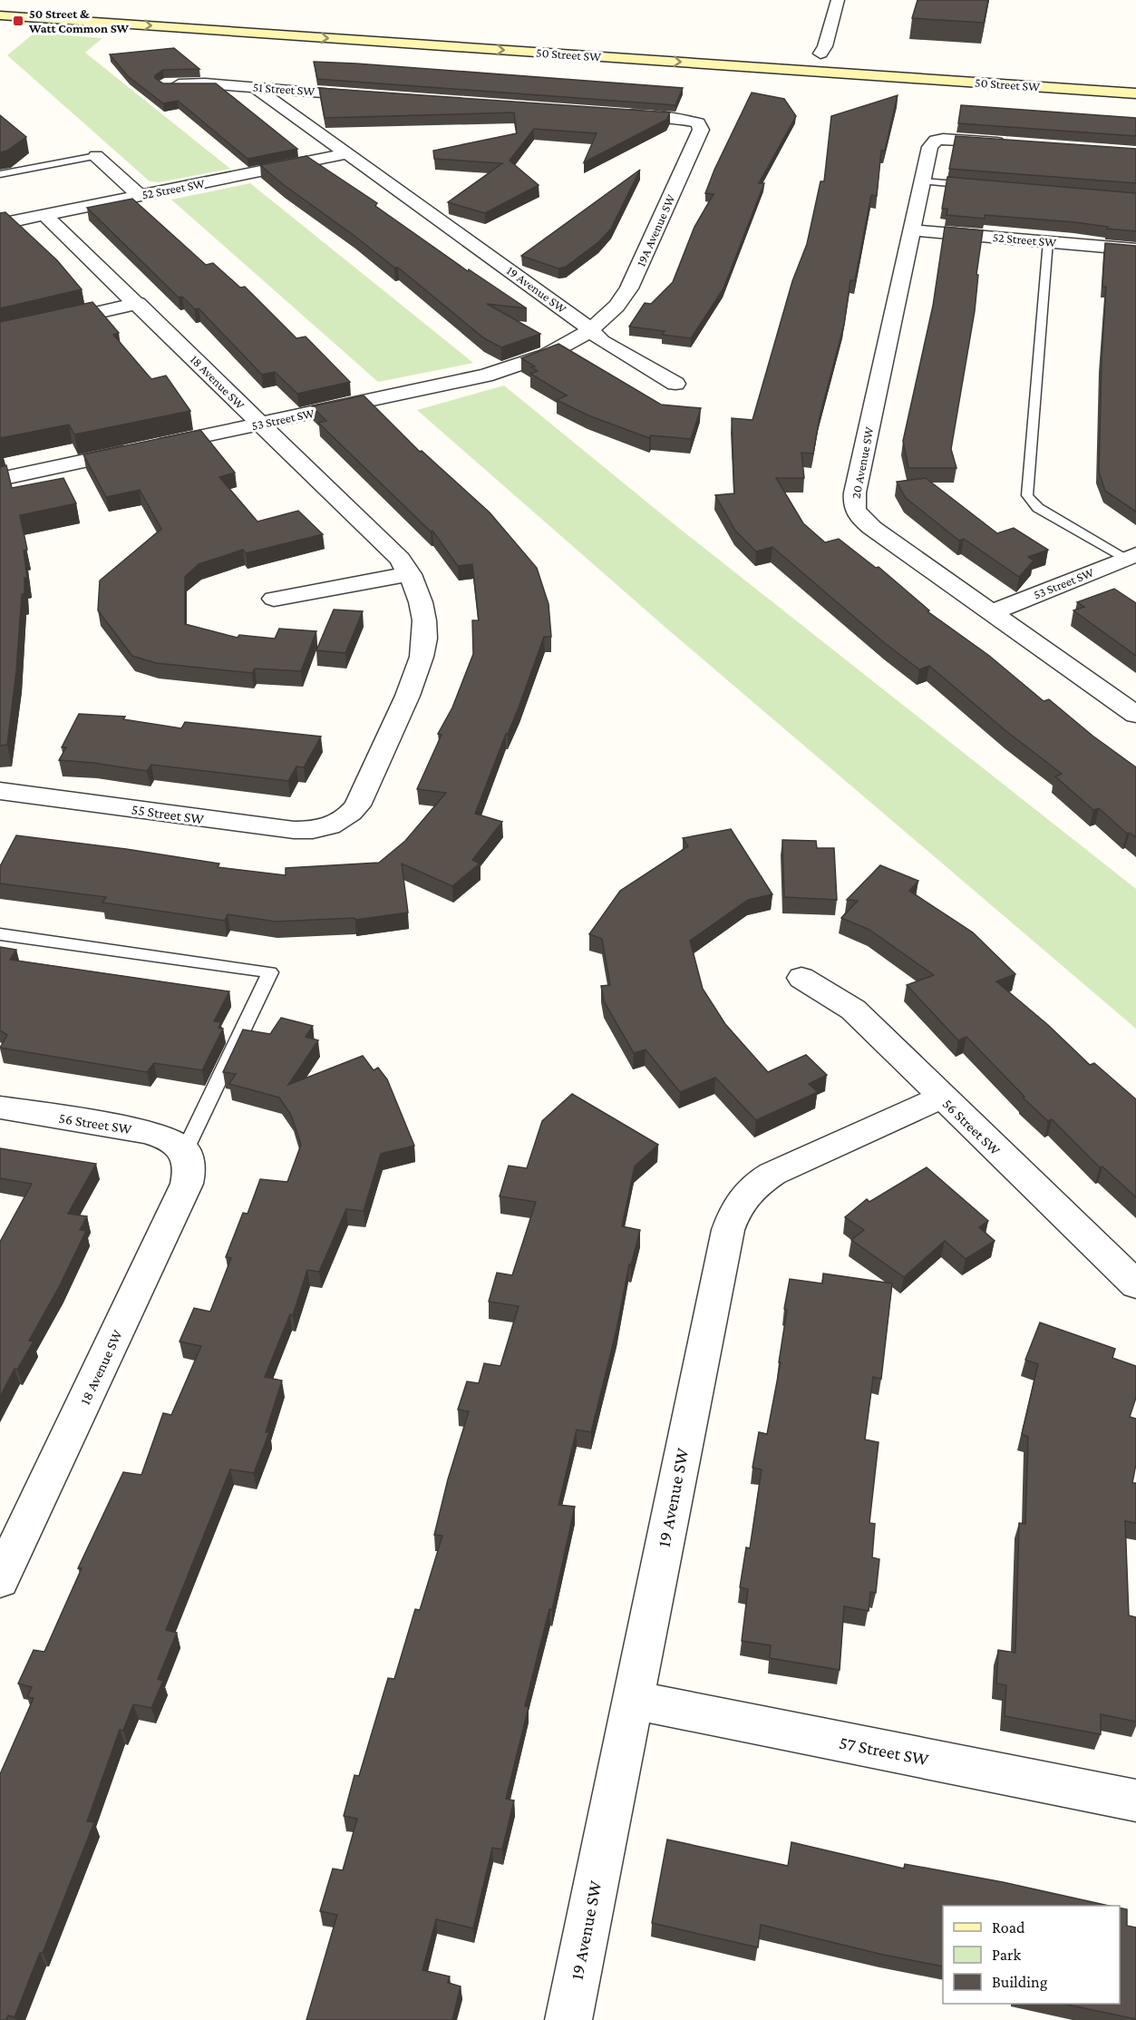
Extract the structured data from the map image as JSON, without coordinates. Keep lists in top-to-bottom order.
{
  "streets": {
    "main road": ["50 Street SW"],
    "street": [
      "51 Street SW",
      "52 Street SW",
      "19A Avenue SW",
      "19 Avenue SW",
      "18 Avenue SW",
      "53 Street SW",
      "20 Avenue SW",
      "55 Street SW",
      "56 Street SW",
      "57 Street SW"
    ]
  },
  "crossings": [
    ["51 Street SW", "19 Avenue SW"],
    ["52 Street SW", "19 Avenue SW"],
    ["52 Street SW", "18 Avenue SW"],
    ["52 Street SW", "20 Avenue SW"],
    ["19A Avenue SW", "19 Avenue SW"],
    ["19A Avenue SW", "53 Street SW"],
    ["19 Avenue SW", "53 Street SW"],
    ["19 Avenue SW", "56 Street SW"],
    ["19 Avenue SW", "57 Street SW"],
    ["18 Avenue SW", "53 Street SW"],
    ["18 Avenue SW", "55 Street SW"],
    ["18 Avenue SW", "56 Street SW"],
    ["53 Street SW", "20 Avenue SW"]
  ],
  "one_way": ["50 Street SW"],
  "places": {
    "transit": ["50 Street & Watt Common SW"]
  },
  "legend": ["Road", "Park", "Building"]
}
